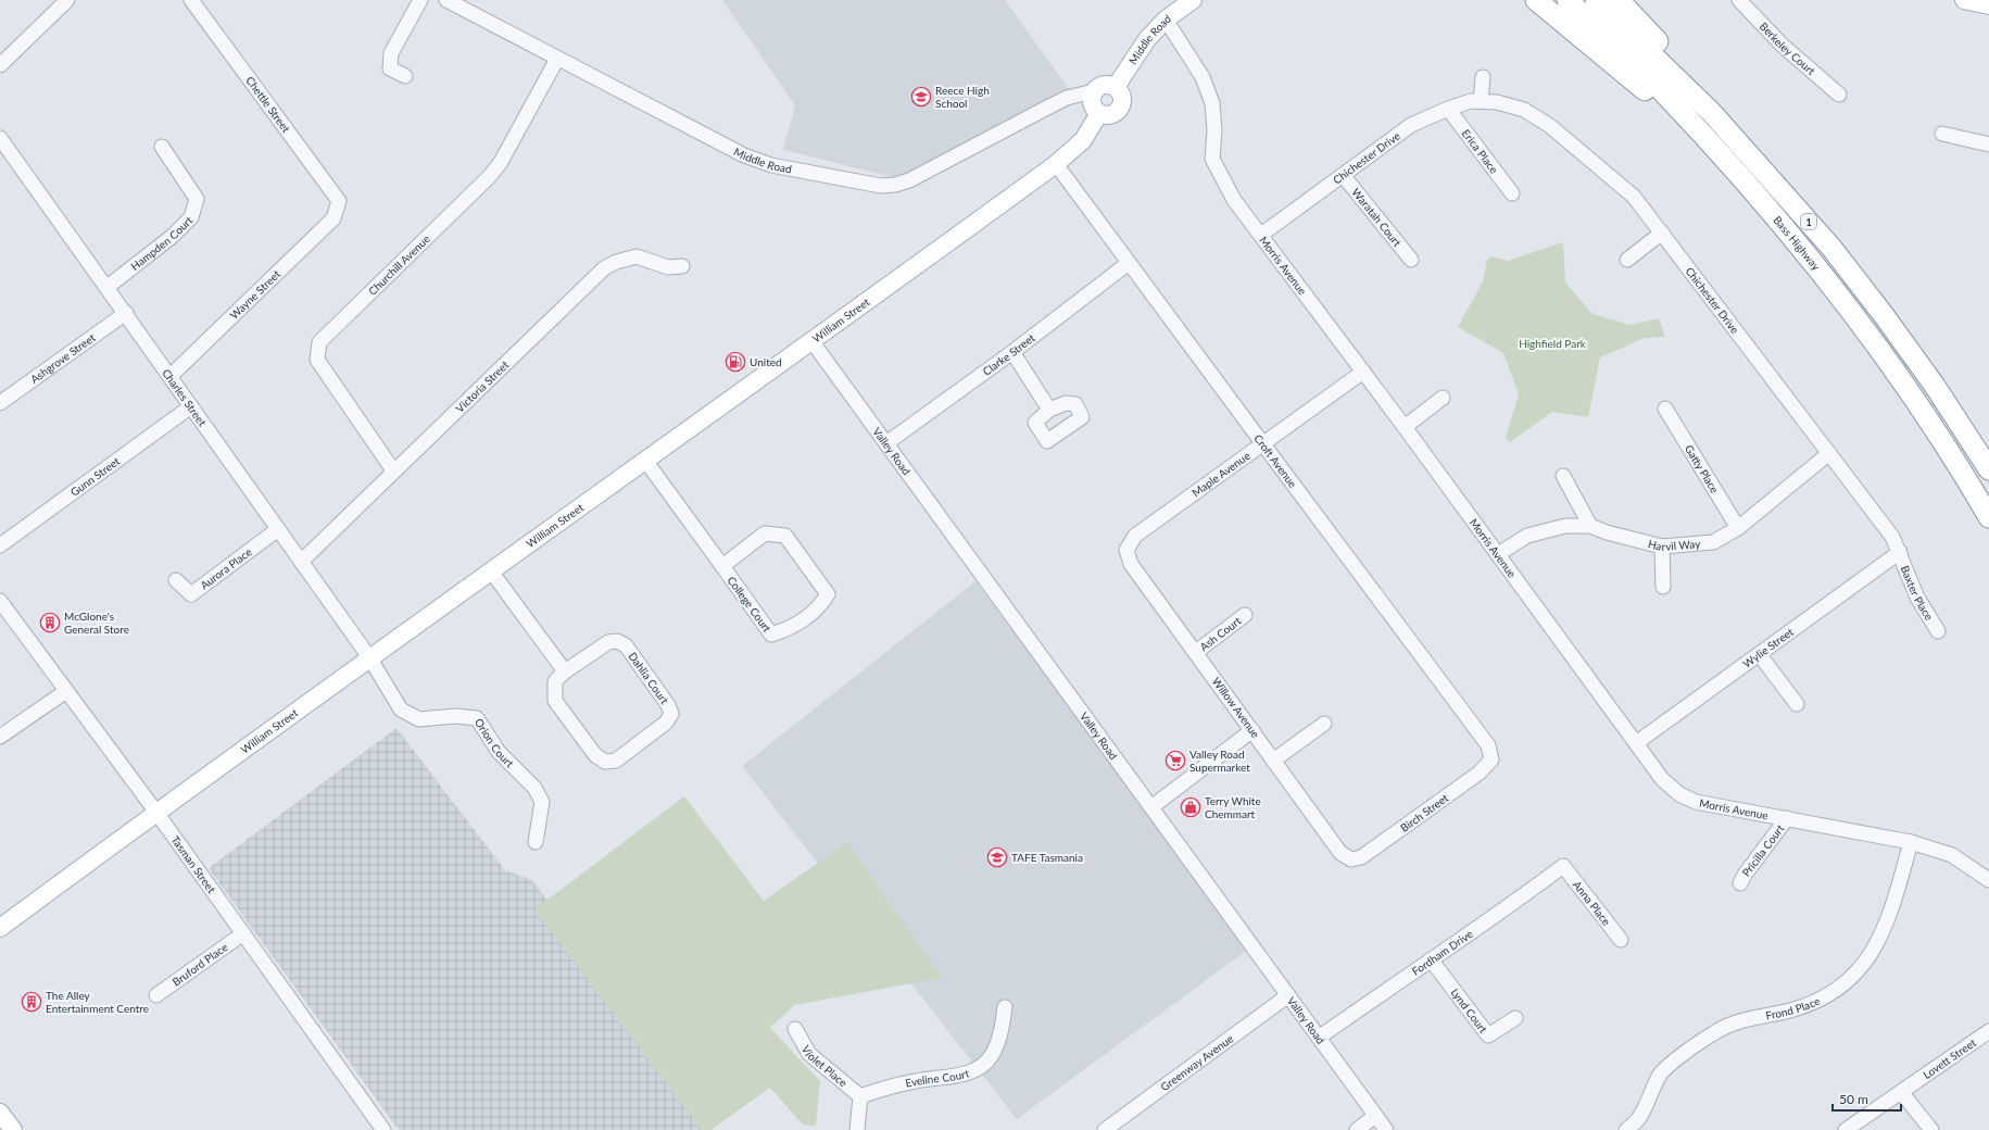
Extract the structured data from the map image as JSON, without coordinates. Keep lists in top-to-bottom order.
{
  "streets": {
    "highway": ["1", "Bass Highway"],
    "main road": ["Middle Road", "William Street"],
    "street": [
      "Berkeley Court",
      "Chettle Street",
      "Erica Place",
      "Chichester Drive",
      "Waratah Court",
      "Hampden Court",
      "Churchill Avenue",
      "Morris Avenue",
      "Wayne Street",
      "Clarke Street",
      "Ashgrove Street",
      "Victoria Street",
      "Charles Street",
      "Valley Road",
      "Croft Avenue",
      "Gatty Place",
      "Maple Avenue",
      "Gunn Street",
      "Harvil Way",
      "Aurora Place",
      "Baxter Place",
      "College Court",
      "Ash Court",
      "Wylie Street",
      "Dahlia Court",
      "Willow Avenue",
      "Orion Court",
      "Birch Street",
      "Pricilla Court",
      "Tasman Street",
      "Anna Place",
      "Fordham Drive",
      "Bruford Place",
      "Frond Place",
      "Lynd Court",
      "Lovett Street",
      "Greenway Avenue",
      "Violet Place",
      "Eveline Court"
    ]
  },
  "crossings": [
    ["Middle Road", "Churchill Avenue"],
    ["Middle Road", "Morris Avenue"],
    ["Middle Road", "William Street"],
    ["Chettle Street", "Wayne Street"],
    ["Erica Place", "Chichester Drive"],
    ["Chichester Drive", "Waratah Court"],
    ["Chichester Drive", "Morris Avenue"],
    ["Chichester Drive", "Harvil Way"],
    ["Chichester Drive", "Baxter Place"],
    ["Chichester Drive", "Wylie Street"],
    ["Hampden Court", "Charles Street"],
    ["Churchill Avenue", "Victoria Street"],
    ["Morris Avenue", "Maple Avenue"],
    ["Morris Avenue", "Harvil Way"],
    ["Morris Avenue", "Wylie Street"],
    ["Morris Avenue", "Pricilla Court"],
    ["Morris Avenue", "Frond Place"],
    ["Wayne Street", "Charles Street"],
    ["William Street", "Charles Street"],
    ["William Street", "Valley Road"],
    ["William Street", "Croft Avenue"],
    ["William Street", "College Court"],
    ["William Street", "Orion Court"],
    ["William Street", "Tasman Street"],
    ["Clarke Street", "Valley Road"],
    ["Clarke Street", "Croft Avenue"],
    ["Ashgrove Street", "Charles Street"],
    ["Victoria Street", "Charles Street"],
    ["Charles Street", "Gunn Street"],
    ["Charles Street", "Aurora Place"],
    ["Charles Street", "Orion Court"],
    ["Valley Road", "Fordham Drive"],
    ["Valley Road", "Greenway Avenue"],
    ["Croft Avenue", "Maple Avenue"],
    ["Croft Avenue", "Birch Street"],
    ["Gatty Place", "Harvil Way"],
    ["Maple Avenue", "Willow Avenue"],
    ["Baxter Place", "Wylie Street"],
    ["Ash Court", "Willow Avenue"],
    ["Willow Avenue", "Birch Street"],
    ["Tasman Street", "Bruford Place"],
    ["Anna Place", "Fordham Drive"],
    ["Fordham Drive", "Lynd Court"],
    ["Violet Place", "Eveline Court"]
  ],
  "parks": ["Highfield Park"],
  "places": {
    "school or university": ["Reece High School", "TAFE Tasmania"],
    "fuel station": ["United"],
    "building": ["McGlone's General Store", "The Alley Entertainment Centre"],
    "supermarket": ["Valley Road Supermarket"],
    "shop": ["Terry White Chemmart"]
  },
  "scale_bar": "50 m"
}
